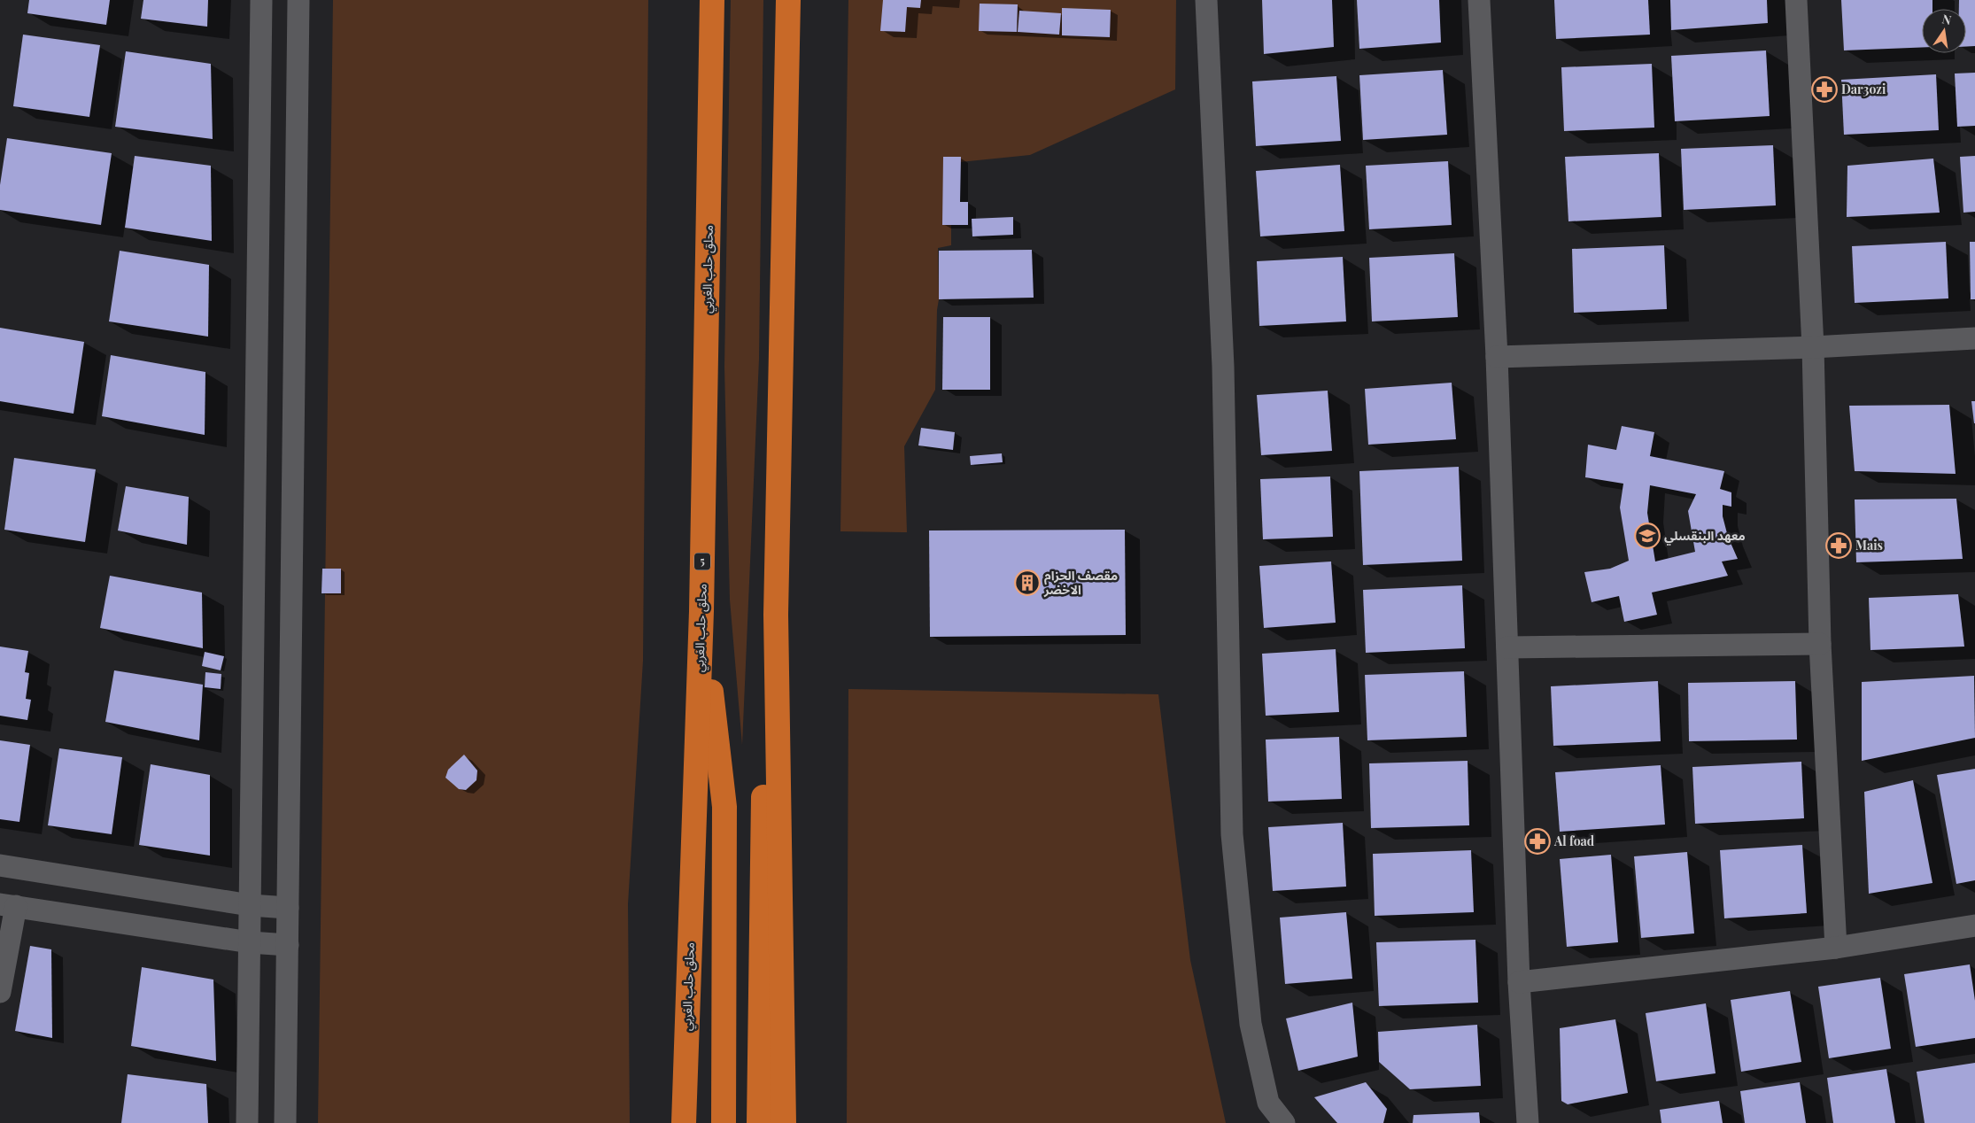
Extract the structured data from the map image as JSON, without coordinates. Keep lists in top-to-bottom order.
{
  "streets": {
    "highway": ["محلق حلب الغربي", "5"]
  },
  "places": {
    "pharmacy": ["Dar3ozi", "Mais", "Al foad"],
    "school or university": ["معهد البنقسلي"],
    "building": ["مقصف الحزام الاخضر"]
  },
  "north": "top"
}
